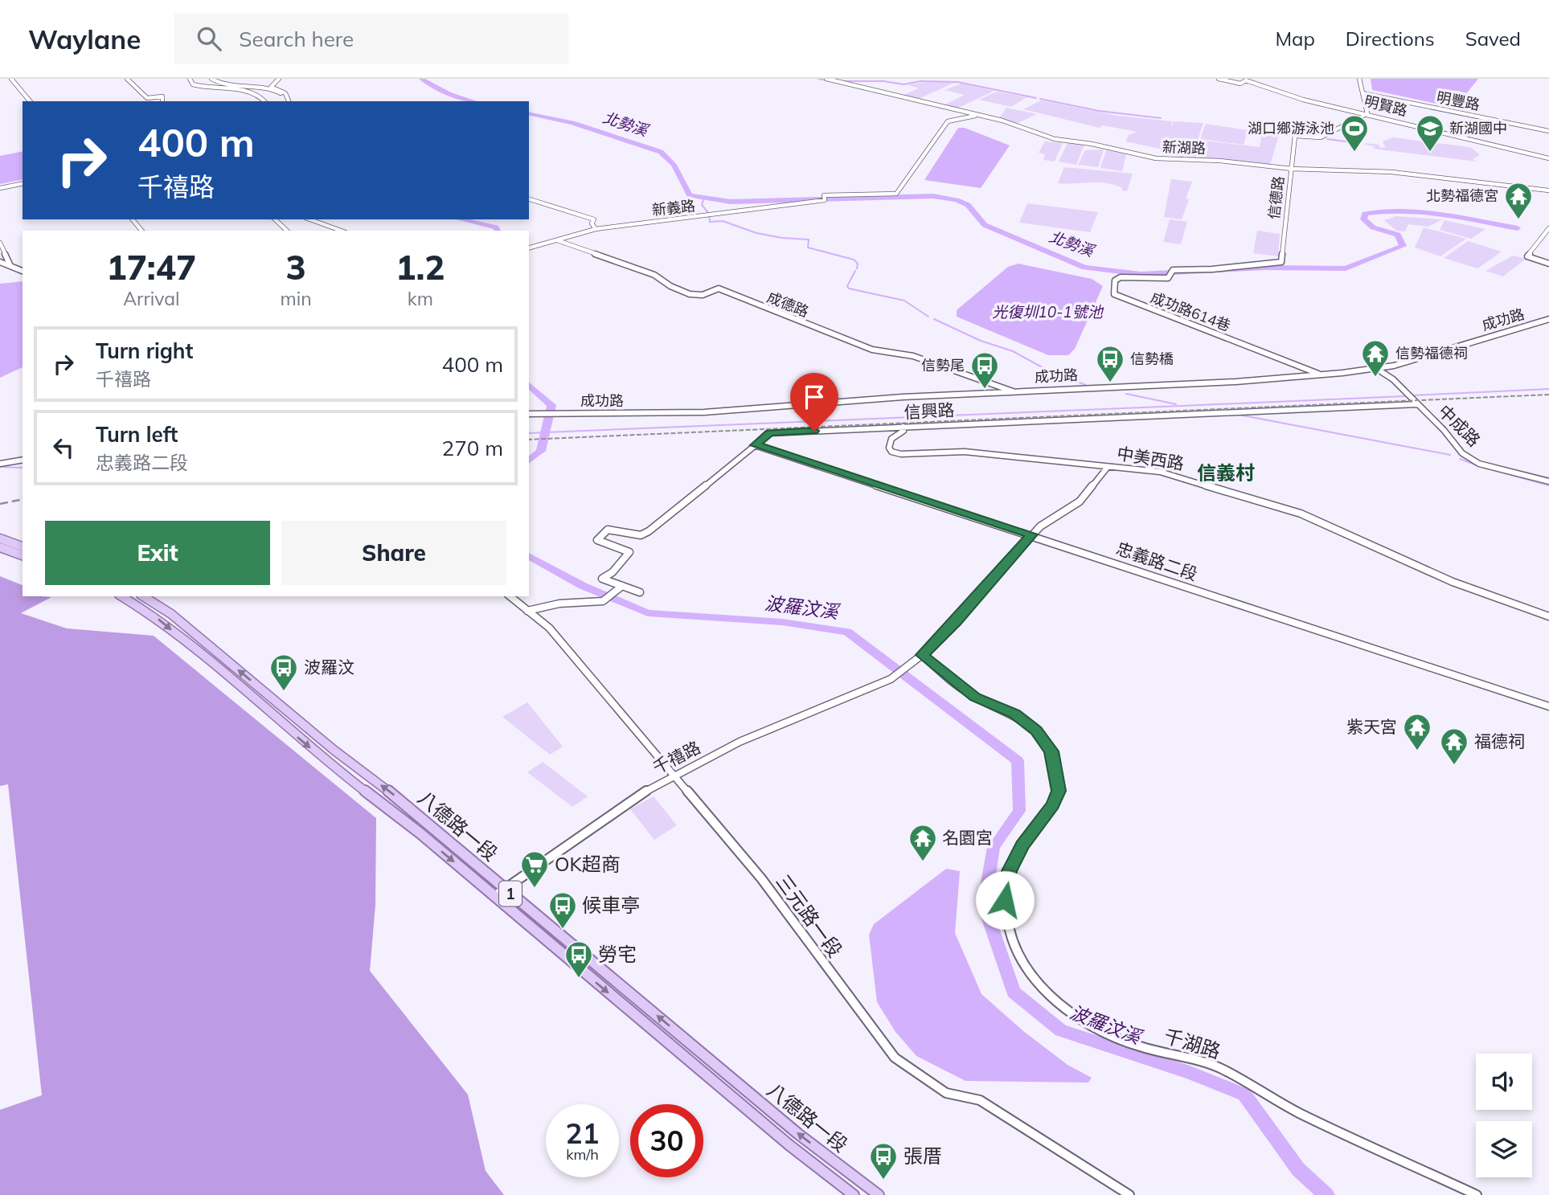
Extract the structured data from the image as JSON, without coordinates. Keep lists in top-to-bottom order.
{
  "streets": {
    "main road": ["八德路一段", "1"],
    "street": [
      "明豐路",
      "明賢路",
      "新湖路",
      "信德路",
      "新義路",
      "成德路",
      "成功路614巷",
      "成功路",
      "信興路",
      "中成路",
      "中美西路",
      "忠義路二段",
      "千禧路",
      "三元路一段",
      "千湖路"
    ]
  },
  "crossings": [
    ["明賢路", "信德路"],
    ["新湖路", "信德路"],
    ["新湖路", "新義路"],
    ["信德路", "成功路614巷"],
    ["新義路", "成德路"],
    ["成德路", "成功路"],
    ["成功路614巷", "成功路"],
    ["成功路", "中成路"],
    ["信興路", "中成路"],
    ["信興路", "中美西路"],
    ["信興路", "忠義路二段"],
    ["千禧路", "八德路一段"],
    ["千禧路", "三元路一段"],
    ["千禧路", "千湖路"]
  ],
  "districts": ["信義村"],
  "water": ["北勢溪", "光復圳10-1號池", "波羅汶溪"],
  "places": {
    "sports": ["湖口鄉游泳池"],
    "school or university": ["新湖國中"],
    "temple": [
      "北勢福德宮",
      "信勢福德祠",
      "紫天宮",
      "福德祠",
      "名園宮"
    ],
    "bus stop": [
      "信勢橋",
      "信勢尾",
      "波羅汶",
      "候車亭",
      "勞宅",
      "張厝"
    ],
    "supermarket": ["OK超商"]
  },
  "page": {
    "header": "Waylane",
    "search": "Search here",
    "nav": ["Map", "Directions", "Saved"],
    "turn": ["400 m", "千禧路"],
    "eta": [
      "17:47",
      "Arrival",
      "3",
      "min",
      "1.2",
      "km"
    ],
    "list": [
      {
        "name": "Turn right",
        "note": "千禧路",
        "value": "400 m"
      },
      {
        "name": "Turn left",
        "note": "忠義路二段",
        "value": "270 m"
      }
    ],
    "buttons": ["Exit", "Share"],
    "speed": "21 km/h",
    "limit": "30"
  }
}
